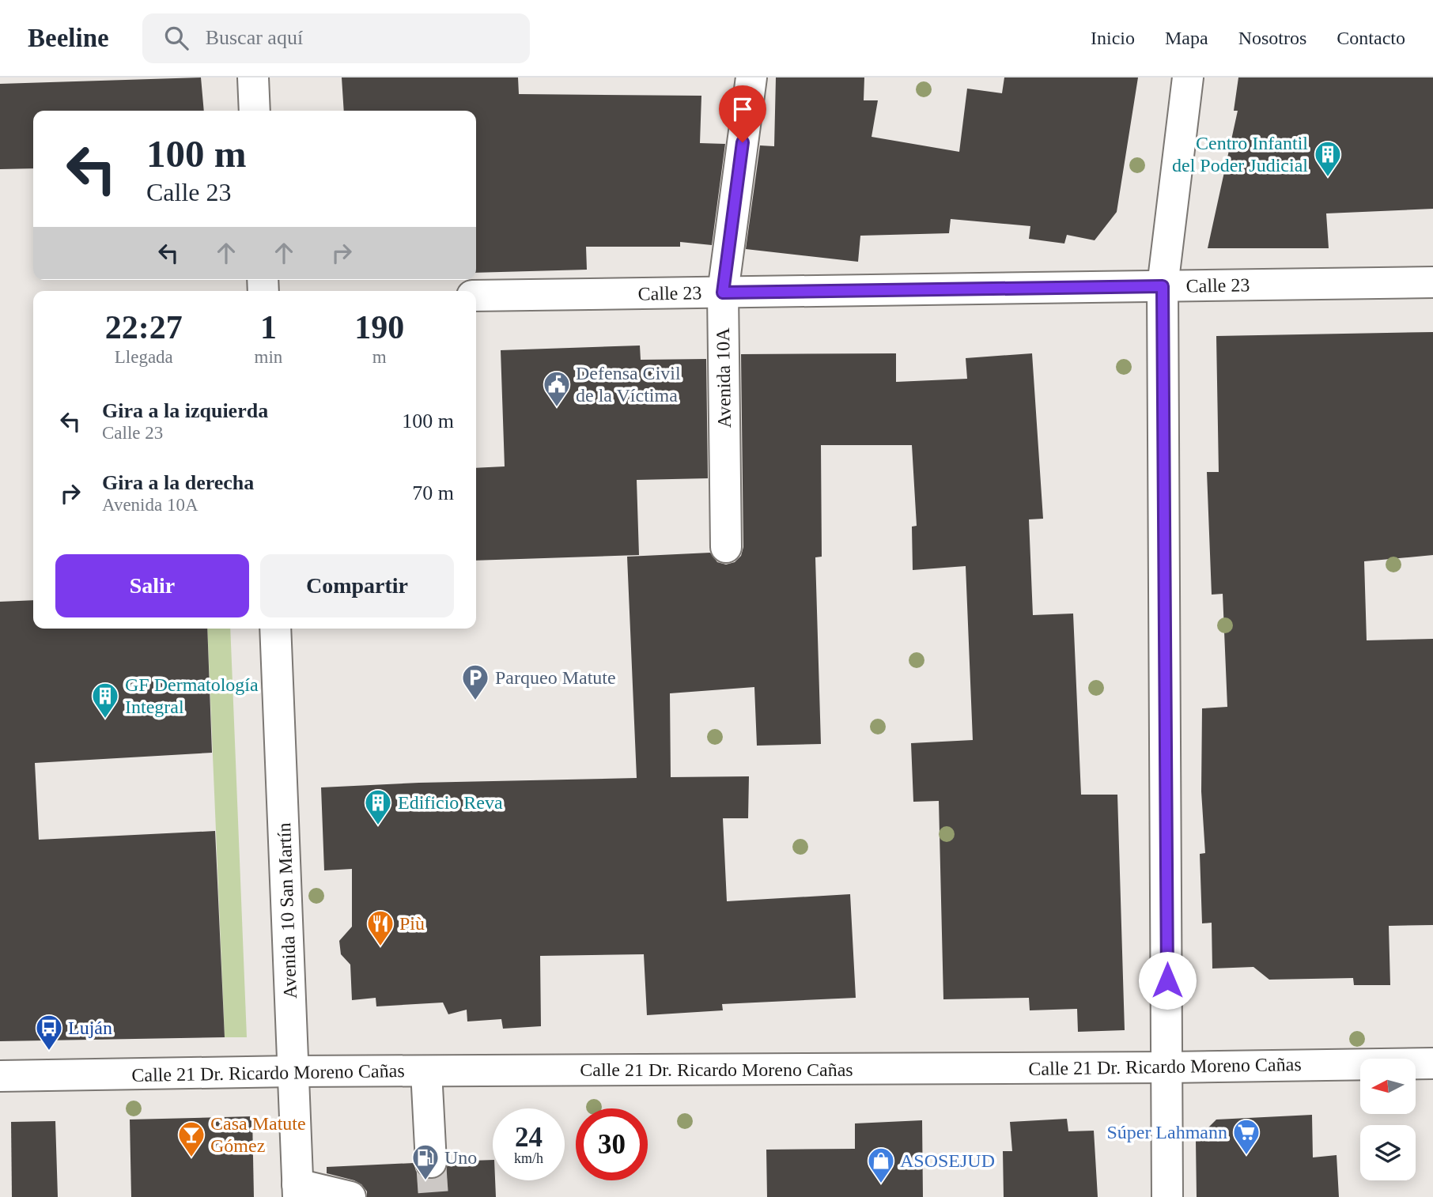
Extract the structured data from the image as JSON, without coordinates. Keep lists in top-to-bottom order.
{
  "streets": {
    "street": [
      "Calle 23",
      "Avenida 10A",
      "Avenida 10 San Martín",
      "Calle 21 Dr. Ricardo Moreno Cañas"
    ]
  },
  "crossings": [
    ["Calle 23", "Avenida 10A"],
    ["Avenida 10 San Martín", "Calle 21 Dr. Ricardo Moreno Cañas"]
  ],
  "places": {
    "building": ["Centro Infantil del Poder Judicial", "GF Dermatología Integral", "Edificio Reva"],
    "public building": ["Defensa Civil de la Víctima"],
    "parking": ["Parqueo Matute"],
    "restaurant": ["Più"],
    "bus stop": ["Luján"],
    "supermarket": ["Súper Lahmann"],
    "bar": ["Casa Matute Gómez"],
    "fuel station": ["Uno"],
    "shop": ["ASOSEJUD"]
  },
  "north": "left",
  "page": {
    "header": "Beeline",
    "search": "Buscar aquí",
    "nav": [
      "Inicio",
      "Mapa",
      "Nosotros",
      "Contacto"
    ],
    "turn": ["100 m", "Calle 23"],
    "eta": [
      "22:27",
      "Llegada",
      "1",
      "min",
      "190",
      "m"
    ],
    "list": [
      {
        "name": "Gira a la izquierda",
        "note": "Calle 23",
        "value": "100 m"
      },
      {
        "name": "Gira a la derecha",
        "note": "Avenida 10A",
        "value": "70 m"
      }
    ],
    "buttons": ["Salir", "Compartir"],
    "speed": "24 km/h",
    "limit": "30"
  }
}
